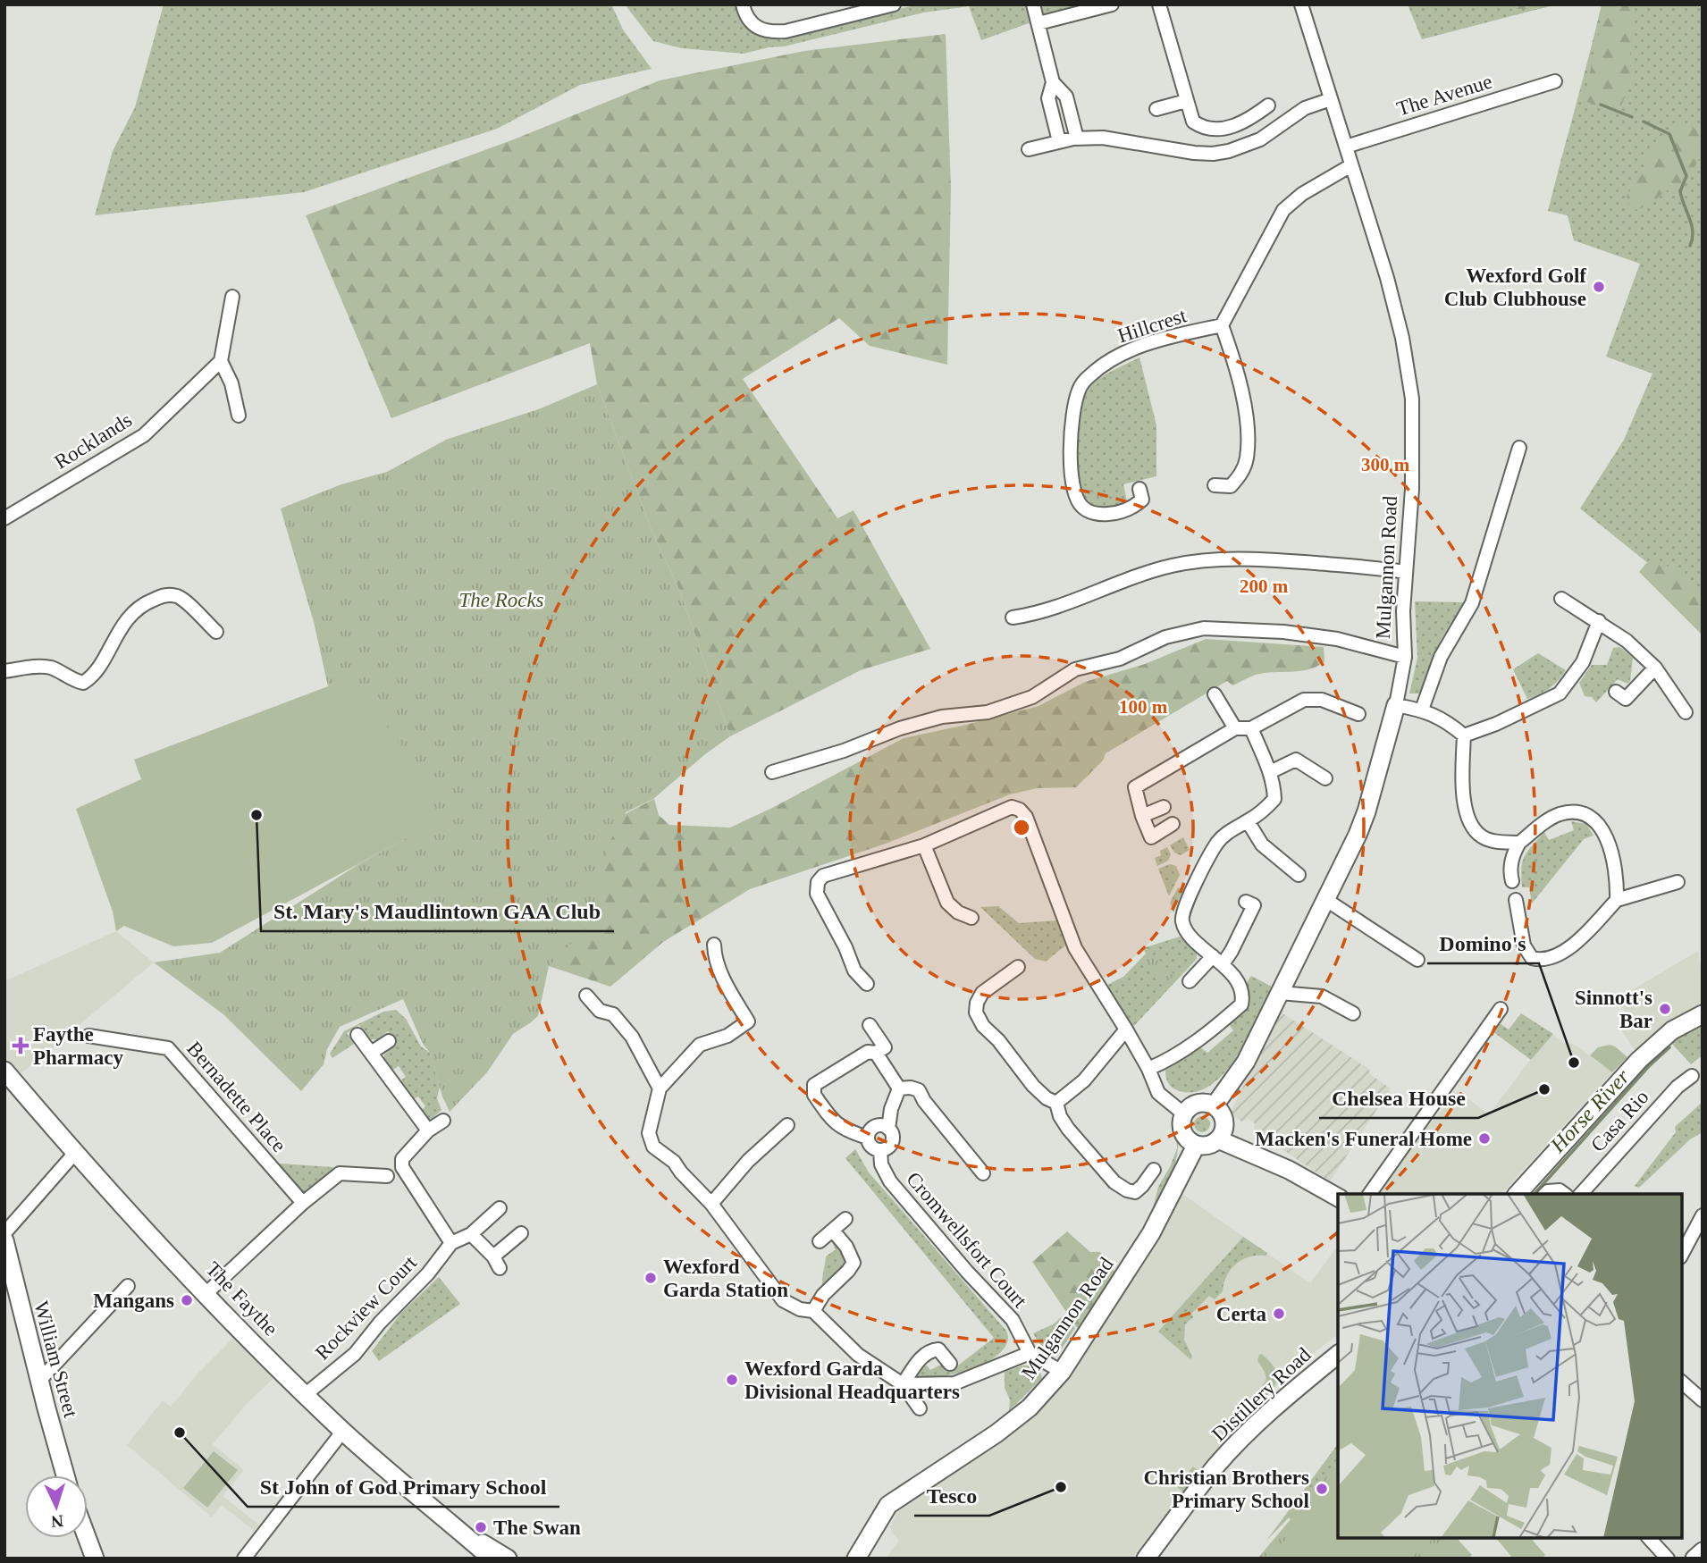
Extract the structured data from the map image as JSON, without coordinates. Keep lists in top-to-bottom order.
{
  "streets": {
    "street": [
      "The Avenue",
      "Hillcrest",
      "Rocklands",
      "Mulgannon Road",
      "Bernadette Place",
      "Casa Rio",
      "Cromwellsfort Court",
      "The Faythe",
      "Rockview Court",
      "William Street",
      "Distillery Road"
    ]
  },
  "crossings": [
    ["The Avenue", "Mulgannon Road"],
    ["The Faythe", "Rockview Court"]
  ],
  "water": ["Horse River"],
  "parks": ["The Rocks"],
  "places": {
    "other": [
      "Wexford Golf Club Clubhouse",
      "St. Mary's Maudlintown GAA Club",
      "Sinnott's Bar",
      "Domino's",
      "Chelsea House",
      "Macken's Funeral Home",
      "Wexford Garda Station",
      "Mangans",
      "Certa",
      "Wexford Garda Divisional Headquarters",
      "St John of God Primary School",
      "Tesco",
      "Christian Brothers Primary School",
      "The Swan"
    ],
    "health": ["Faythe Pharmacy"]
  },
  "north": "bottom",
  "rings": ["300 m", "200 m", "100 m"]
}
